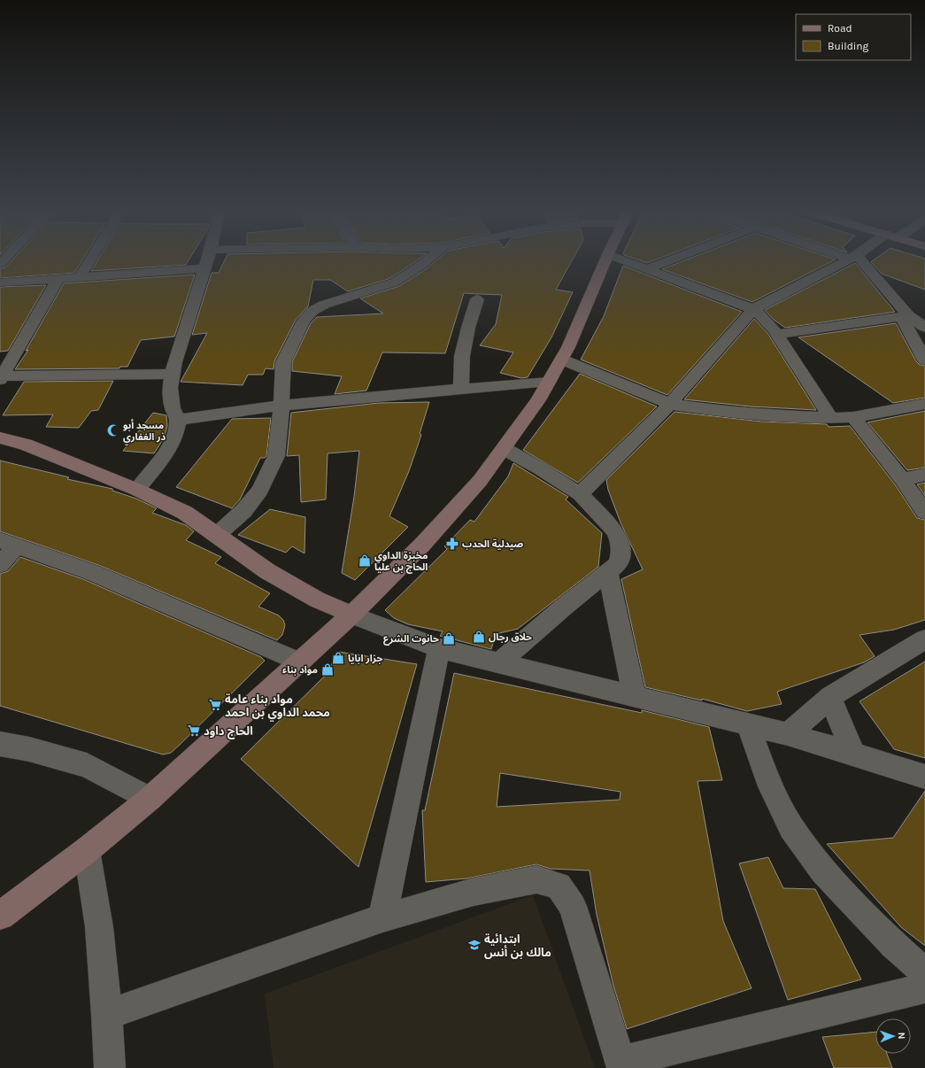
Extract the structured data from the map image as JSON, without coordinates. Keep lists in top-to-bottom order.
{
  "places": {
    "mosque": ["مسجد أبو ذر الغفاري"],
    "pharmacy": ["صيدلية الحدب"],
    "shop": [
      "مخبزة الداوي الحاج بن عليا",
      "حلاق رجال",
      "حانوت الشرع",
      "جزار ابايا",
      "مواد بناء"
    ],
    "supermarket": ["مواد بناء عامة محمد الداوي بن احمد", "الحاج داود"],
    "school or university": ["ابتدائية مالك بن أنس"]
  },
  "legend": ["Road", "Building"],
  "north": "right"
}
